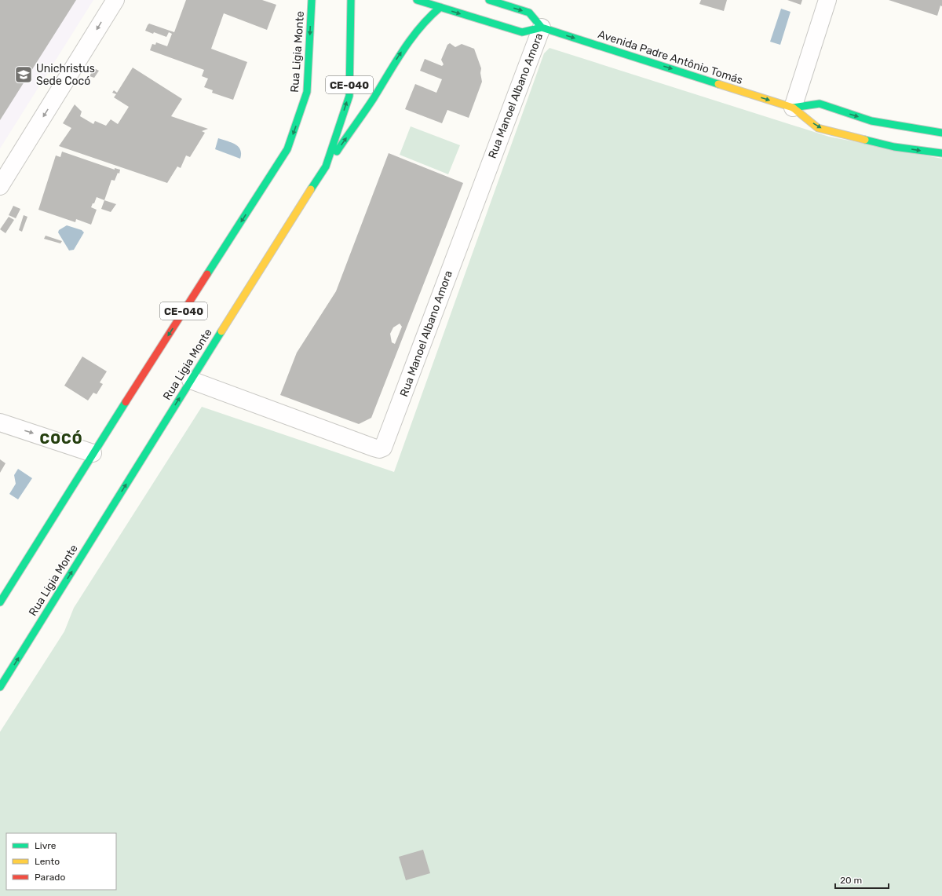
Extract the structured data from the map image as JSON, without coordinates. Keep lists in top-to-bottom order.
{
  "streets": {
    "main road": ["Rua Ligia Monte", "Avenida Padre Antônio Tomás", "CE-040"],
    "street": ["Rua Manoel Albano Amora"]
  },
  "crossings": [
    ["Rua Ligia Monte", "Rua Manoel Albano Amora"],
    ["Avenida Padre Antônio Tomás", "Rua Manoel Albano Amora"]
  ],
  "one_way": ["Avenida Padre Antônio Tomás"],
  "districts": ["COCÓ"],
  "places": {
    "school or university": ["Unichristus Sede Cocó"]
  },
  "legend": ["Livre", "Lento", "Parado"],
  "scale_bar": "20 m"
}
